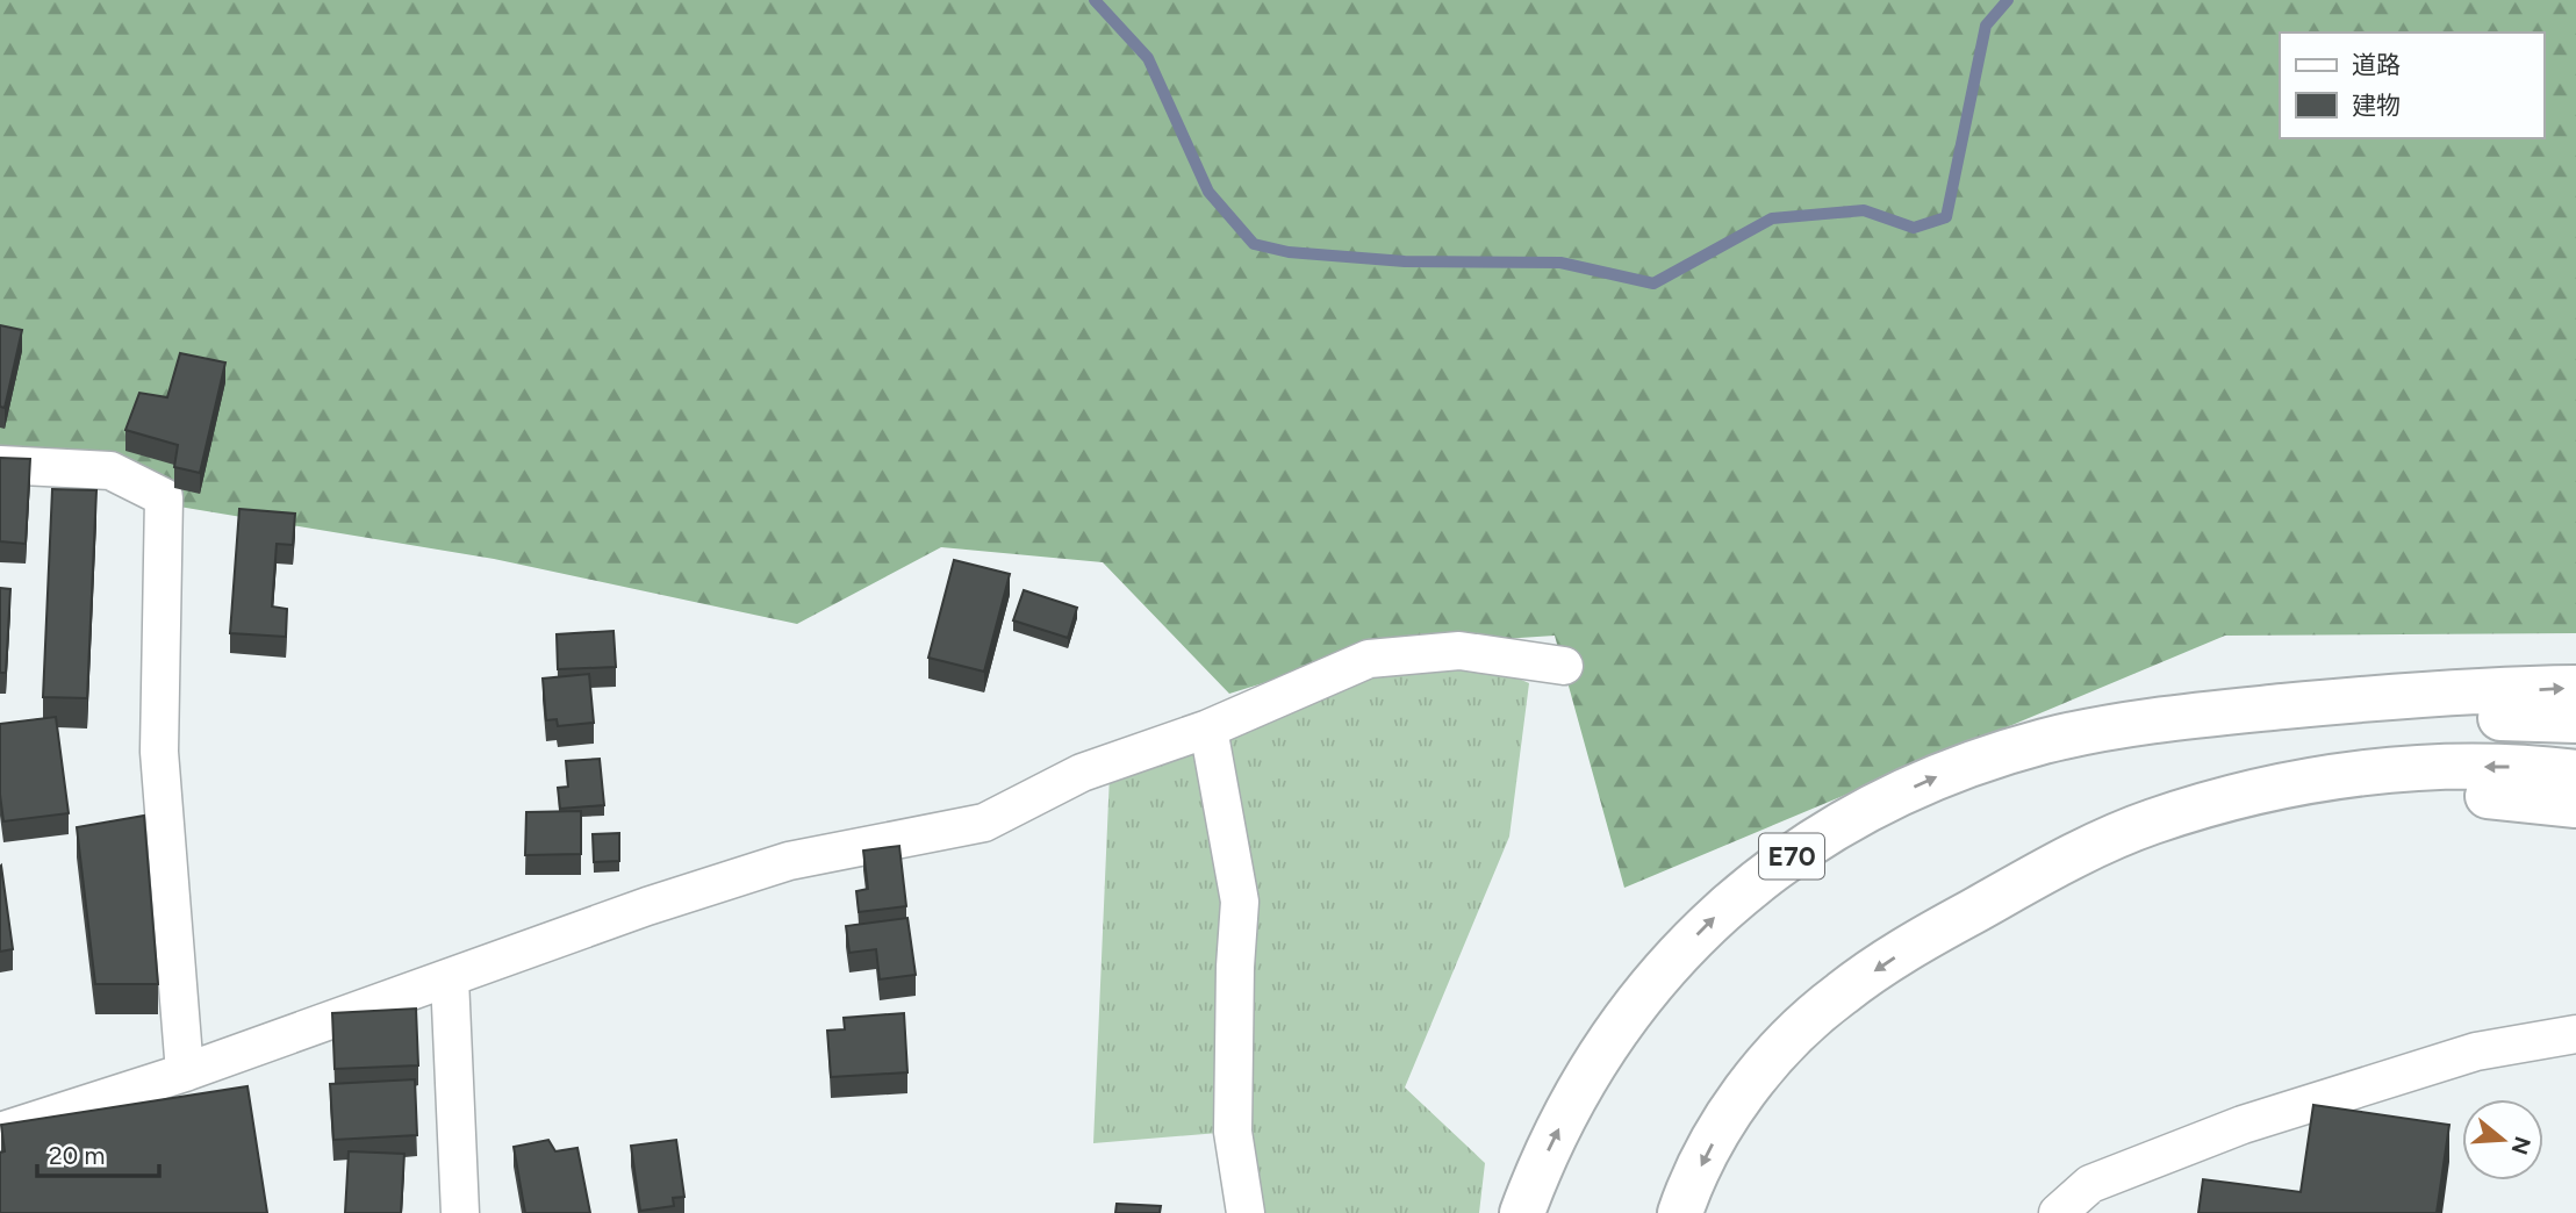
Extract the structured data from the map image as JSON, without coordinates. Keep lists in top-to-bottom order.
{
  "streets": {
    "highway": ["E70"]
  },
  "legend": ["道路", "建物"],
  "scale_bar": "20 m",
  "north": "right"
}
